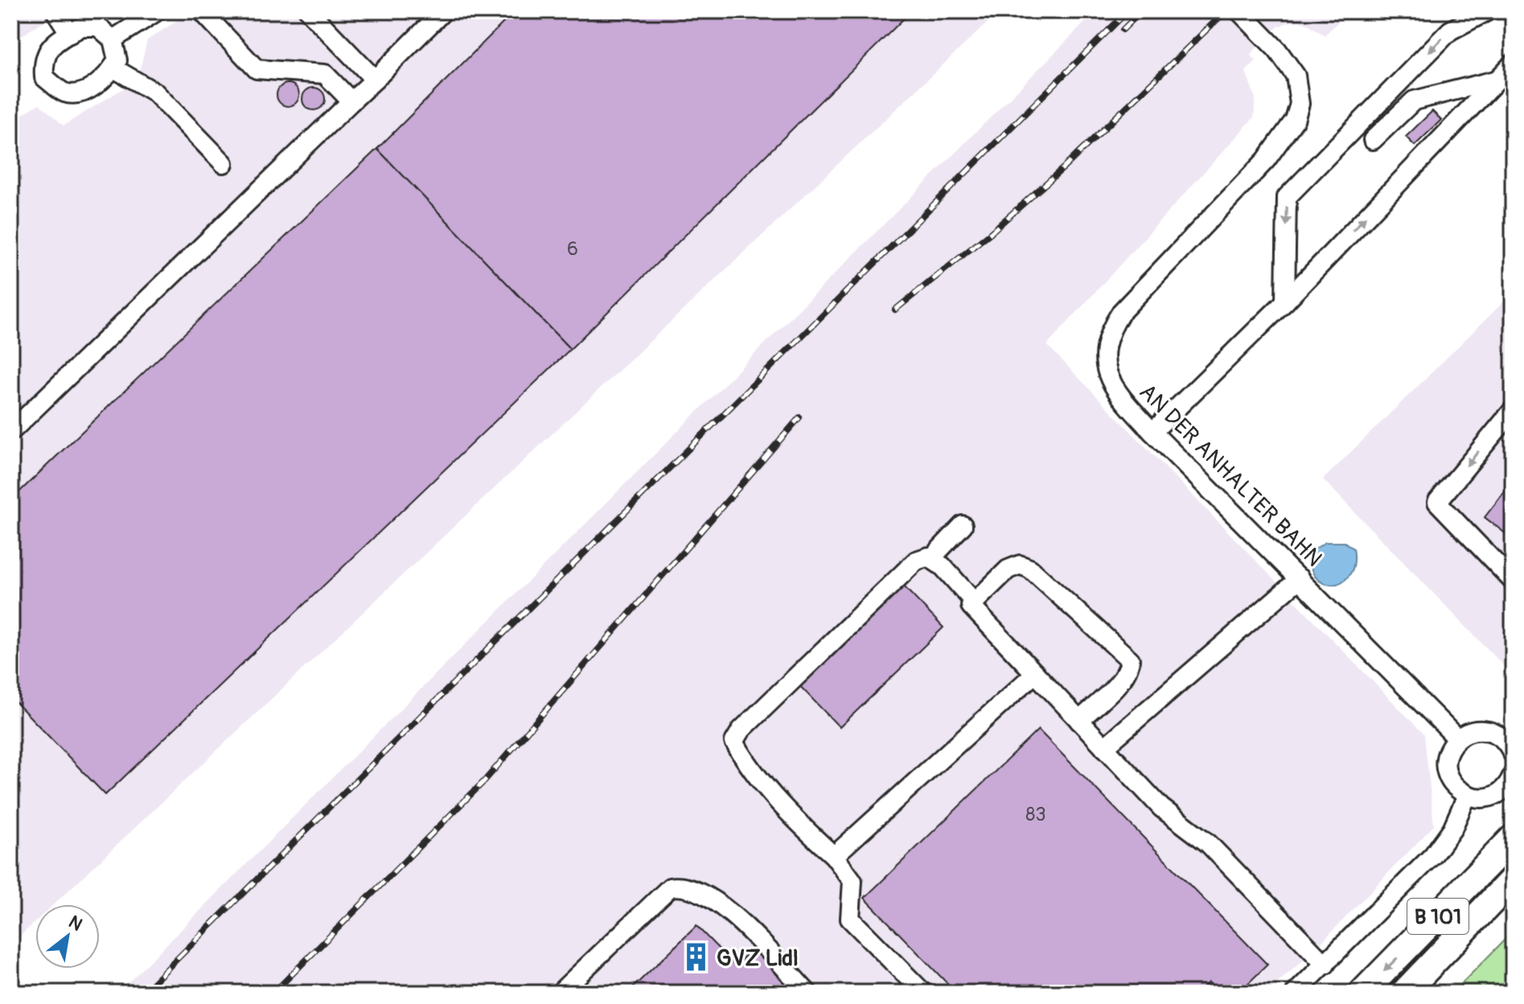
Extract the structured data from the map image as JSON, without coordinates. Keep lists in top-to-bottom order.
{
  "streets": {
    "highway": ["B 101"],
    "street": ["AN DER ANHALTER BAHN"]
  },
  "places": {
    "building": ["GVZ Lidl"]
  },
  "house_numbers": ["6", "83"],
  "north": "top right"
}
